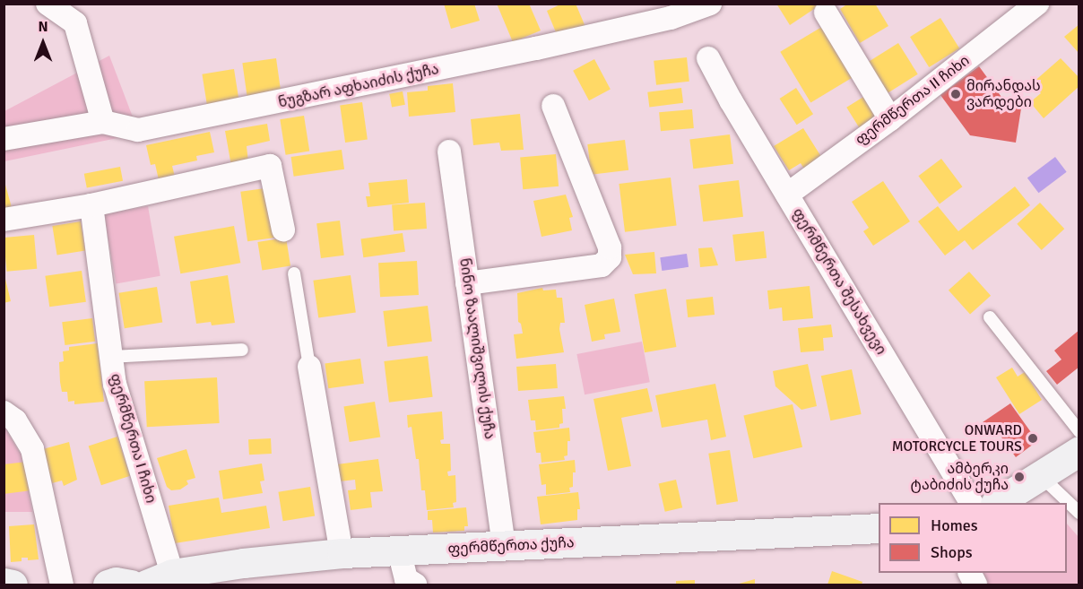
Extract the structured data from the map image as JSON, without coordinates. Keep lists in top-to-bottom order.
{
  "streets": {
    "street": [
      "ნუგზარ აფხაიძის ქუჩა",
      "ფერმწერთა II ჩიხი",
      "ფერმწერთა შესახვევი",
      "ნინო ზაალიშვილის ქუჩა",
      "ფერმწერთა I ჩიხი",
      "ფერმწერთა ქუჩა"
    ]
  },
  "crossings": [
    ["ფერმწერთა II ჩიხი", "ფერმწერთა შესახვევი"],
    ["ნინო ზაალიშვილის ქუჩა", "ფერმწერთა ქუჩა"],
    ["ფერმწერთა I ჩიხი", "ფერმწერთა ქუჩა"]
  ],
  "places": ["მირანდას ვარდები", "ONWARD MOTORCYCLE TOURS", "ამბერკი ტაბიძის ქუჩა"],
  "legend": ["Homes", "Shops"],
  "north": "top"
}
